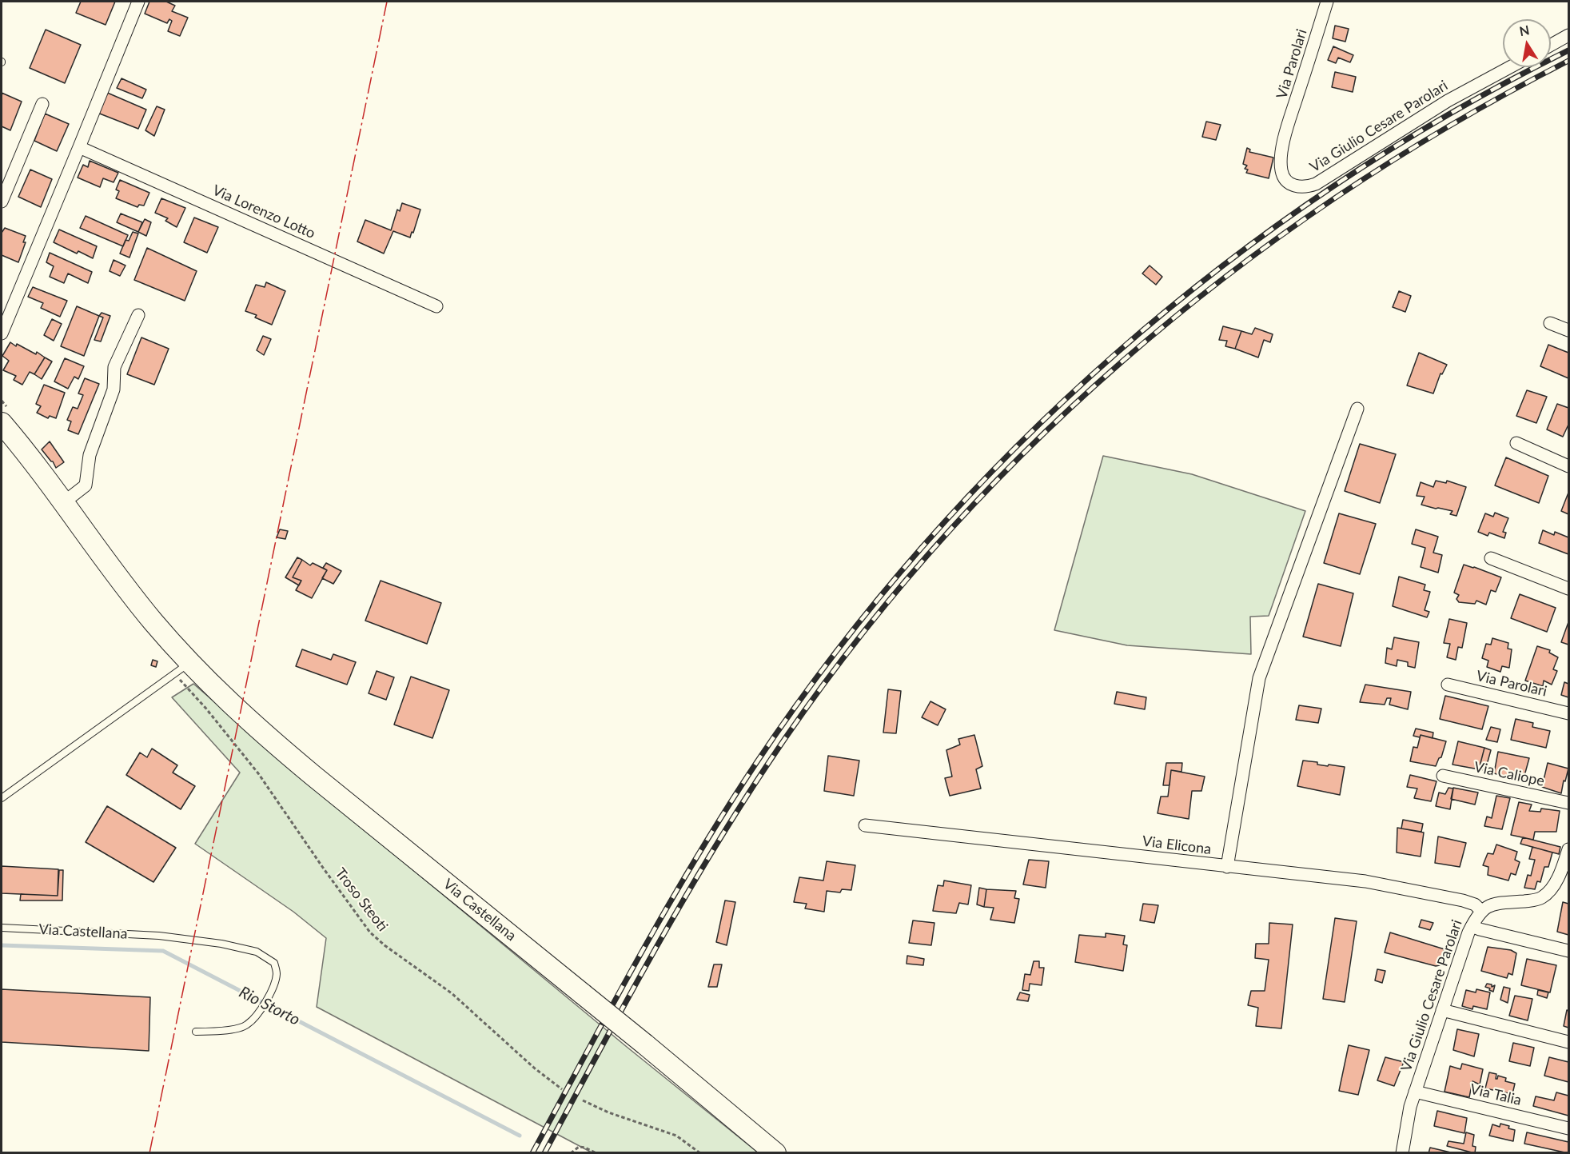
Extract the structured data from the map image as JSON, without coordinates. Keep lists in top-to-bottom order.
{
  "streets": {
    "main road": ["Via Castellana"],
    "street": [
      "Via Parolari",
      "Via Giulio Cesare Parolari",
      "Via Lorenzo Lotto",
      "Via Caliope",
      "Via Elicona",
      "Via Talia"
    ],
    "path": ["Troso Steoti"]
  },
  "crossings": [
    ["Via Parolari", "Via Giulio Cesare Parolari"],
    ["Via Giulio Cesare Parolari", "Via Elicona"],
    ["Via Giulio Cesare Parolari", "Via Talia"]
  ],
  "water": ["Rio Storto"],
  "north": "top"
}
